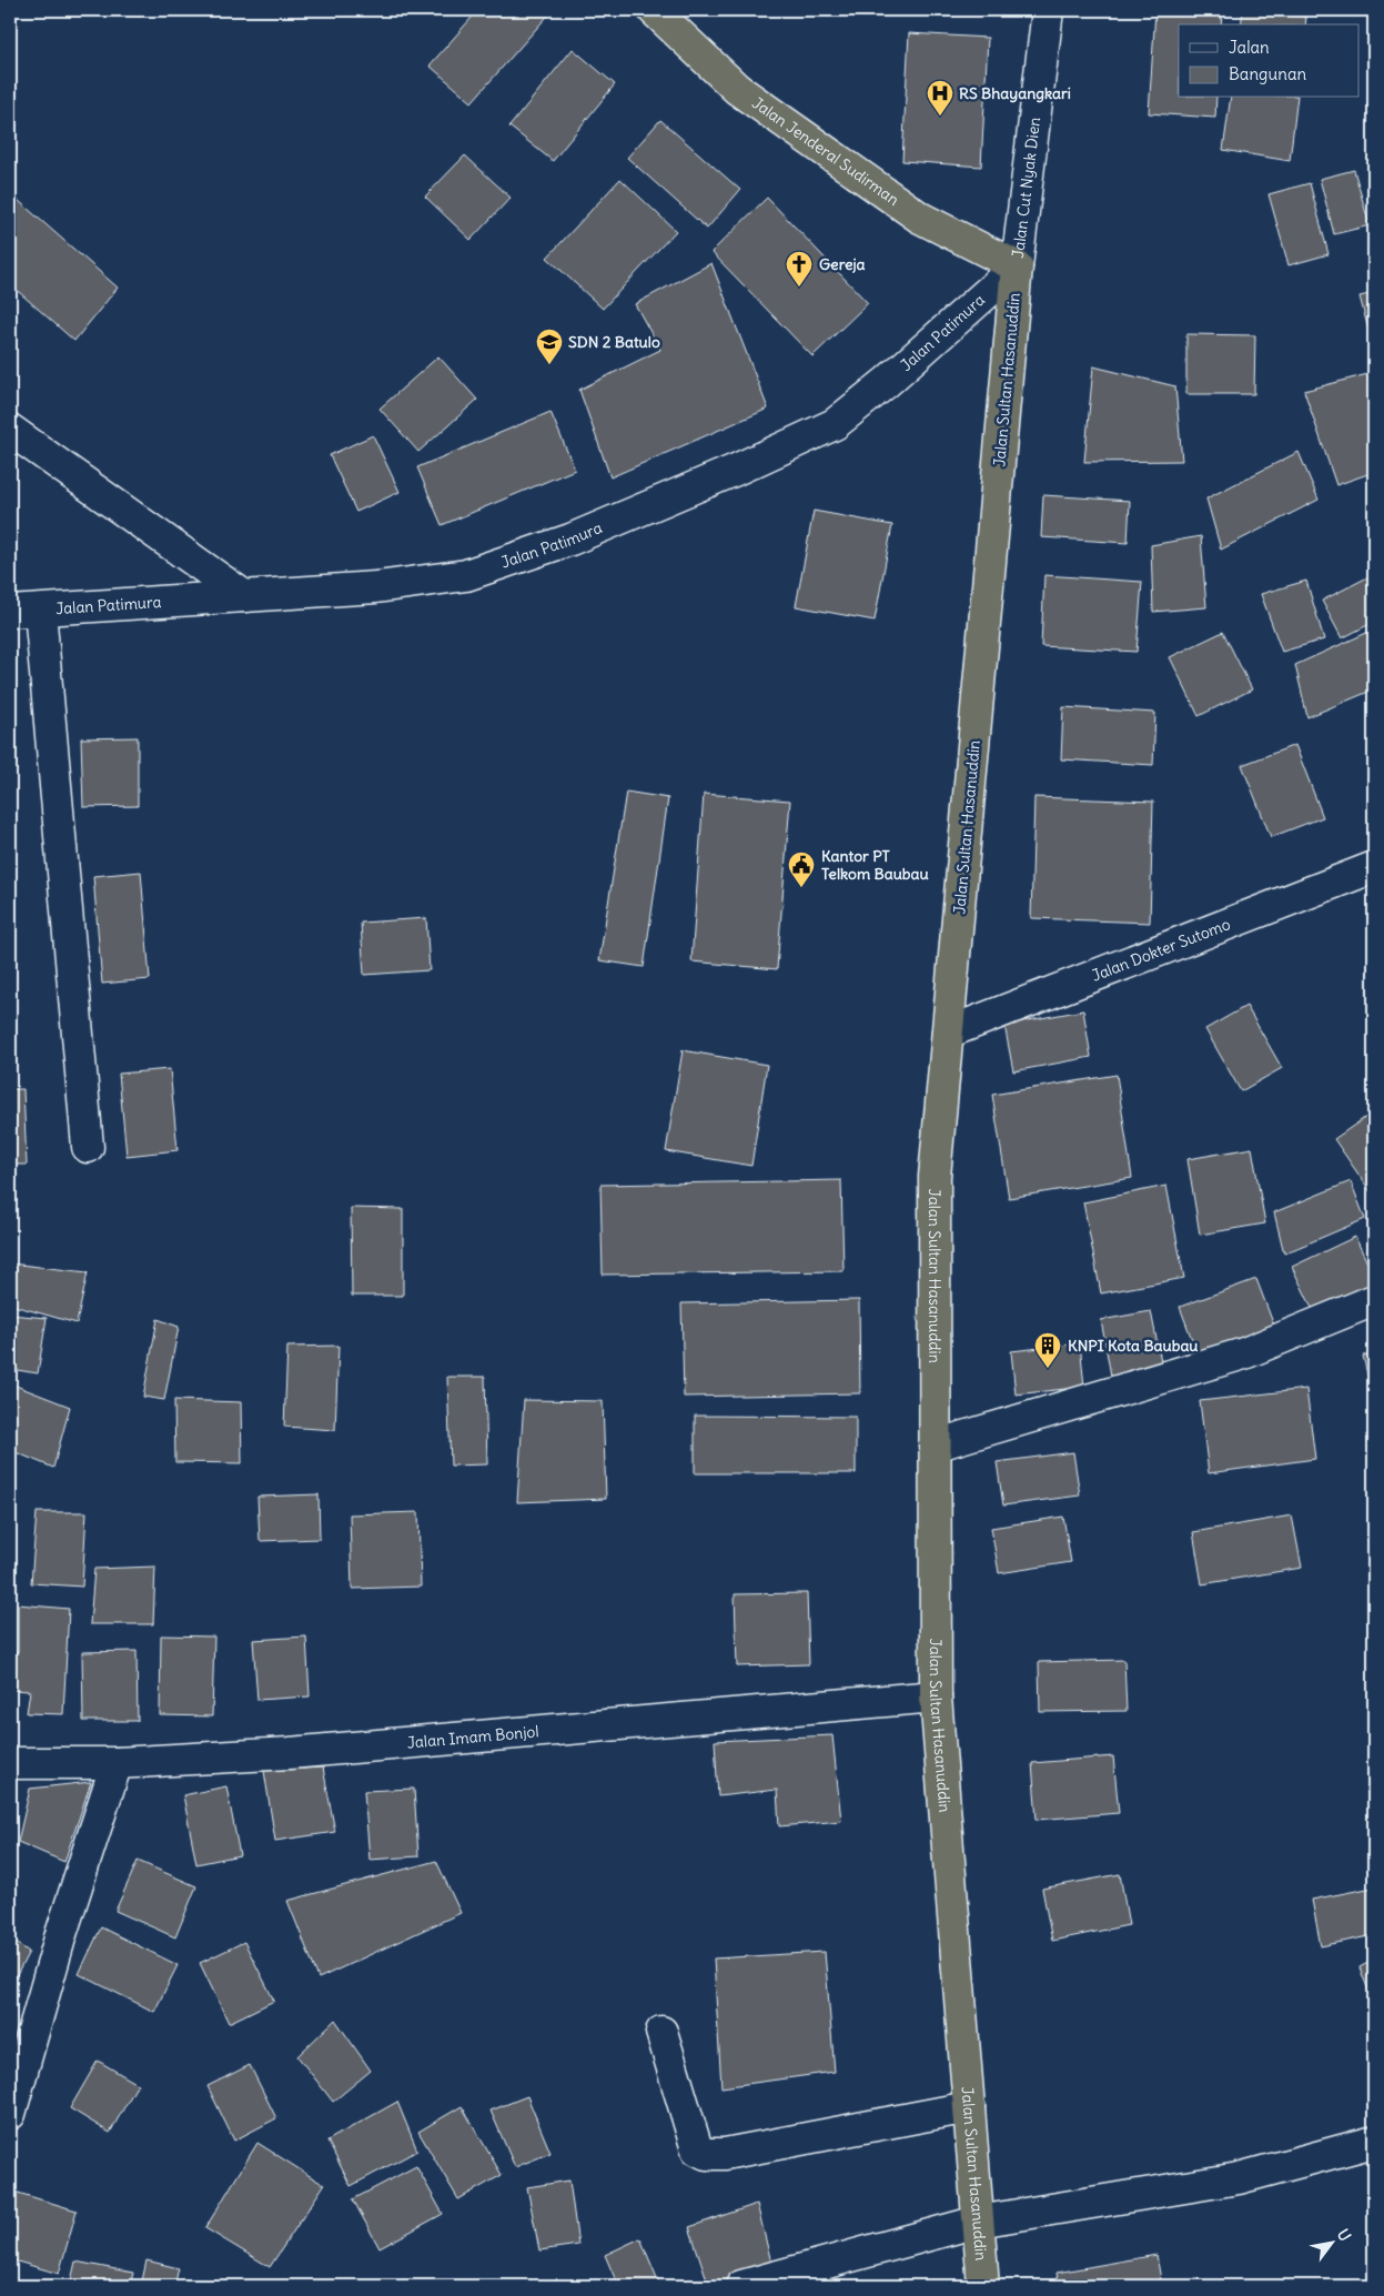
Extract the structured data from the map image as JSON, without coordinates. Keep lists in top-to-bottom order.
{
  "streets": {
    "highway": ["Jalan Jenderal Sudirman", "Jalan Sultan Hasanuddin"],
    "street": [
      "Jalan Cut Nyak Dien",
      "Jalan Patimura",
      "Jalan Dokter Sutomo",
      "Jalan Imam Bonjol"
    ]
  },
  "crossings": [
    ["Jalan Jenderal Sudirman", "Jalan Cut Nyak Dien"],
    ["Jalan Jenderal Sudirman", "Jalan Patimura"],
    ["Jalan Jenderal Sudirman", "Jalan Sultan Hasanuddin"],
    ["Jalan Cut Nyak Dien", "Jalan Patimura"],
    ["Jalan Cut Nyak Dien", "Jalan Sultan Hasanuddin"],
    ["Jalan Patimura", "Jalan Sultan Hasanuddin"],
    ["Jalan Sultan Hasanuddin", "Jalan Dokter Sutomo"],
    ["Jalan Sultan Hasanuddin", "Jalan Imam Bonjol"]
  ],
  "places": {
    "hospital": ["RS Bhayangkari"],
    "church": ["Gereja"],
    "school or university": ["SDN 2 Batulo"],
    "public building": ["Kantor PT Telkom Baubau"],
    "building": ["KNPI Kota Baubau"]
  },
  "legend": ["Jalan", "Bangunan"],
  "north": "top right"
}
